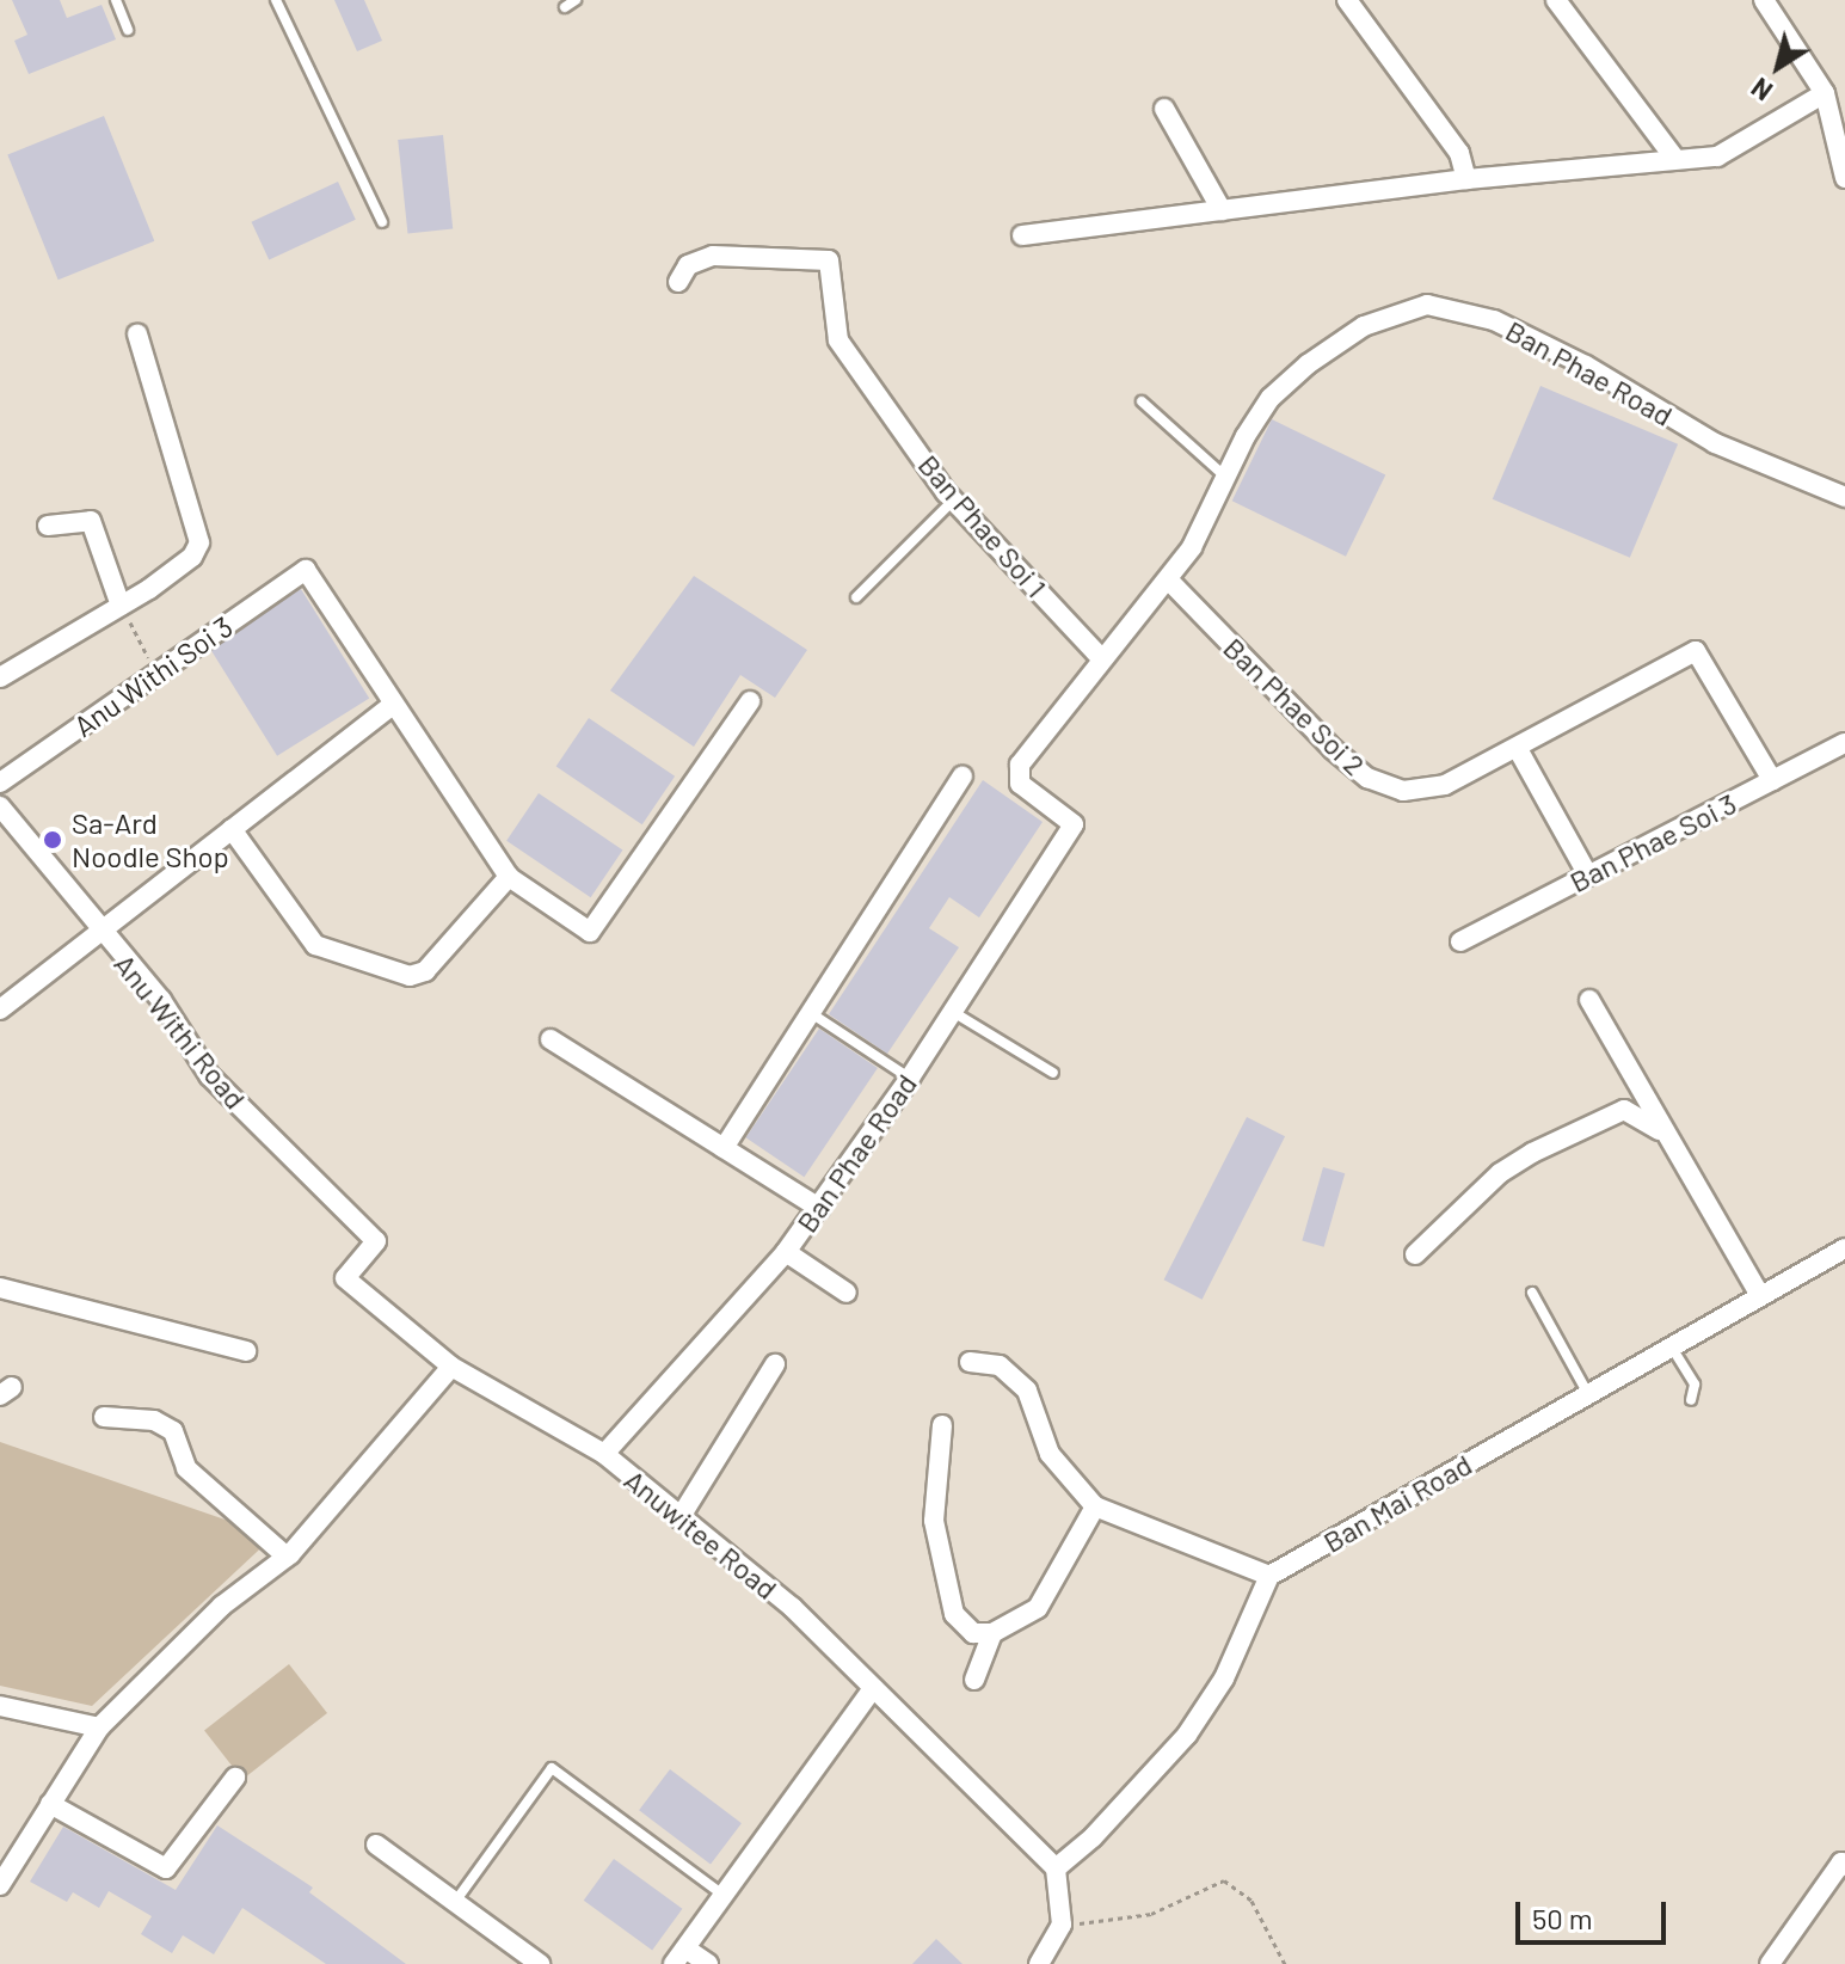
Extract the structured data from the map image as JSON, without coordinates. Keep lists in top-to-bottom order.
{
  "streets": {
    "street": [
      "Ban Phae Road",
      "Ban Phae Soi 1",
      "Anu Withi Soi 3",
      "Ban Phae Soi 2",
      "Ban Phae Soi 3",
      "Anu Withi Road",
      "Ban Mai Road",
      "Anuwitee Road"
    ]
  },
  "crossings": [
    ["Ban Phae Road", "Ban Phae Soi 1"],
    ["Ban Phae Road", "Ban Phae Soi 2"],
    ["Ban Phae Road", "Anuwitee Road"],
    ["Ban Phae Soi 2", "Ban Phae Soi 3"],
    ["Anu Withi Road", "Anuwitee Road"]
  ],
  "places": ["Sa-Ard Noodle Shop"],
  "scale_bar": "50 m",
  "north": "bottom left"
}
